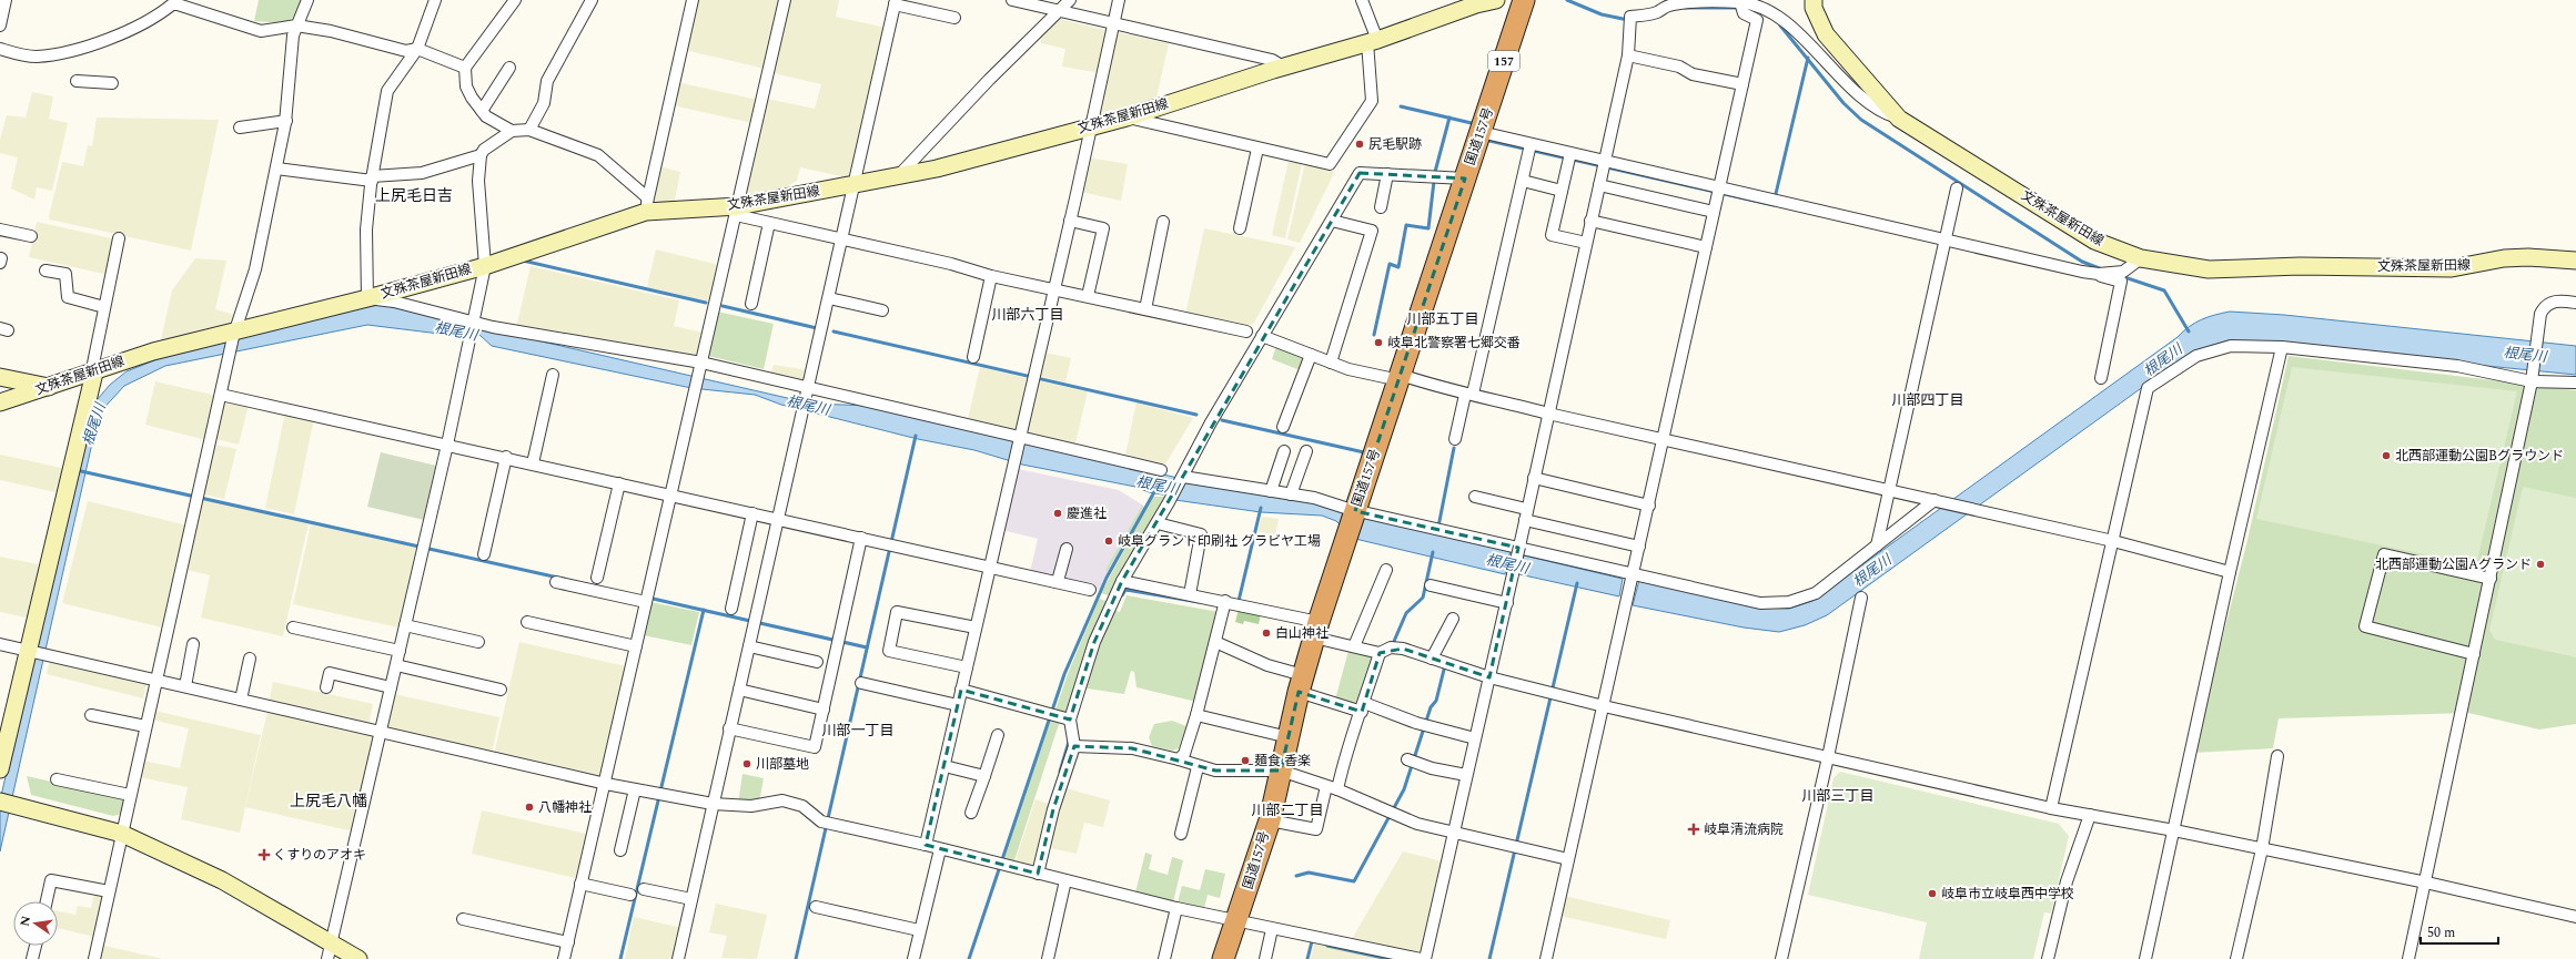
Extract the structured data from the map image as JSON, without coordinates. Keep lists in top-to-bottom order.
{
  "streets": {
    "highway": ["157", "国道157号"],
    "main road": ["文殊茶屋新田線"]
  },
  "districts": [
    "上尻毛日吉",
    "川部六丁目",
    "川部五丁目",
    "川部四丁目",
    "川部一丁目",
    "川部三丁目",
    "上尻毛八幡",
    "川部二丁目"
  ],
  "water": ["根尾川"],
  "places": {
    "other": [
      "尻毛駅跡",
      "岐阜北警察署七郷交番",
      "北西部運動公園Bグラウンド",
      "慶進社",
      "岐阜グランド印刷社 グラビヤ工場",
      "北西部運動公園Aグランド",
      "白山神社",
      "麺食 香楽",
      "川部墓地",
      "八幡神社",
      "岐阜市立岐阜西中学校"
    ],
    "health": ["岐阜清流病院", "くすりのアオキ"]
  },
  "scale_bar": "50 m",
  "north": "left"
}
